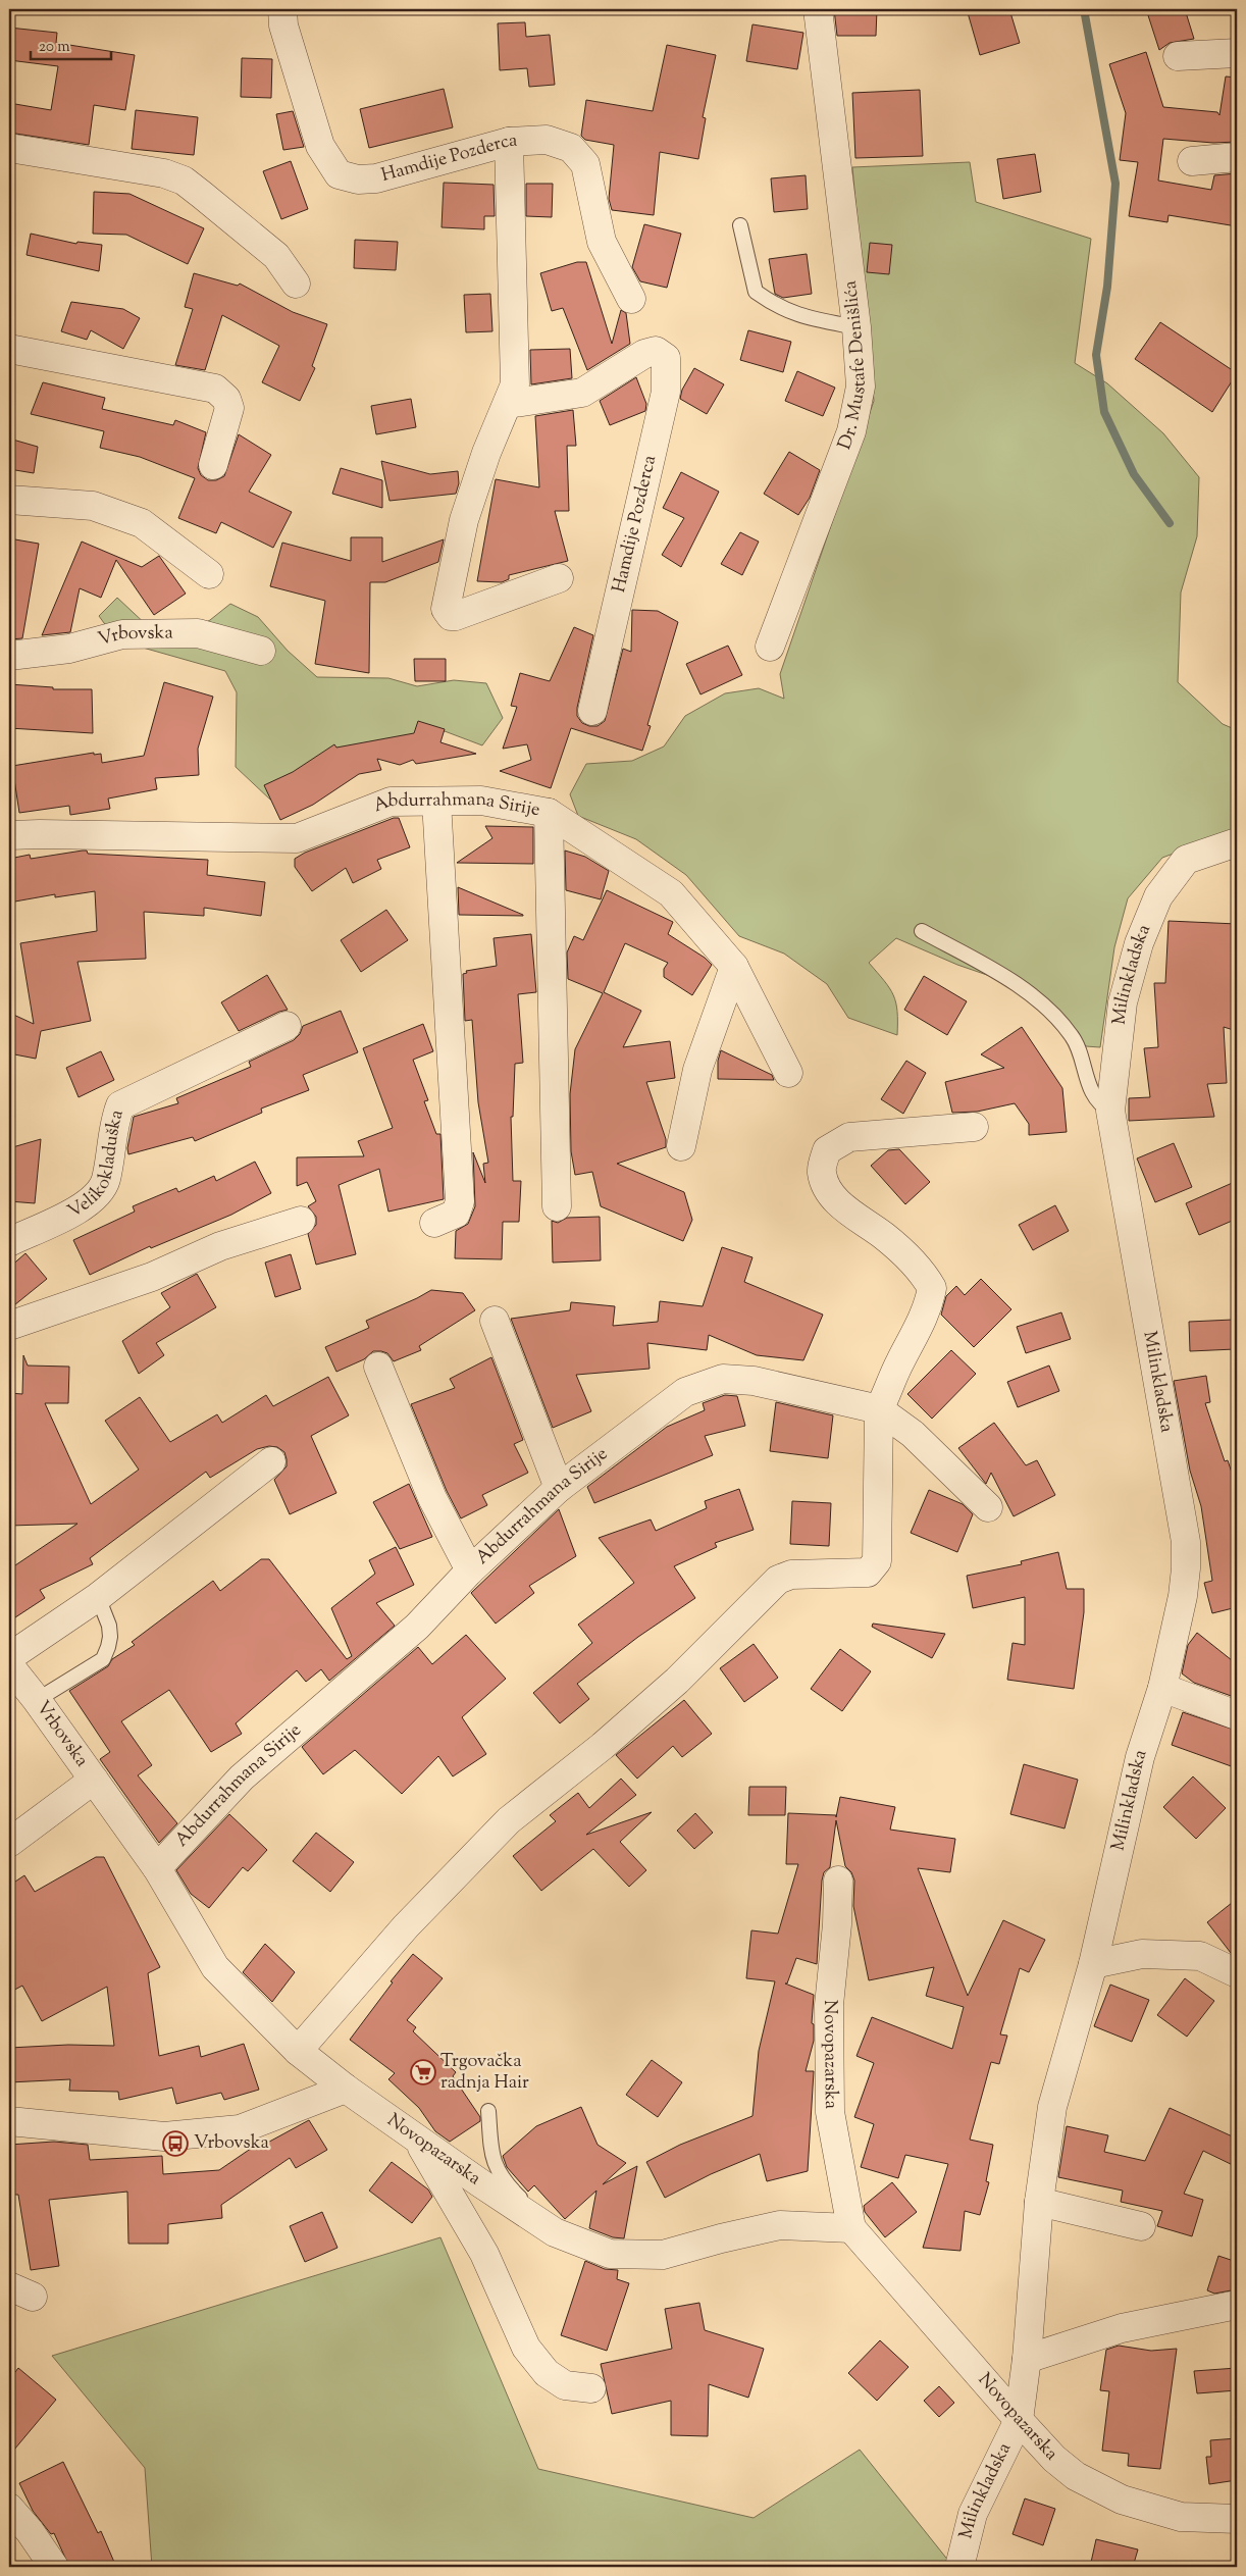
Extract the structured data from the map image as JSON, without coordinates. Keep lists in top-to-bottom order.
{
  "streets": {
    "street": [
      "Hamdije Pozderca",
      "Dr. Mustafe Denišlića",
      "Vrbovska",
      "Abdurrahmana Sirije",
      "Milinkladska",
      "Velikokladuška",
      "Novopazarska"
    ]
  },
  "crossings": [
    ["Vrbovska", "Abdurrahmana Sirije"],
    ["Vrbovska", "Novopazarska"],
    ["Milinkladska", "Novopazarska"]
  ],
  "places": {
    "supermarket": ["Trgovačka radnja Hair"],
    "bus stop": ["Vrbovska"]
  },
  "scale_bar": "20 m"
}
